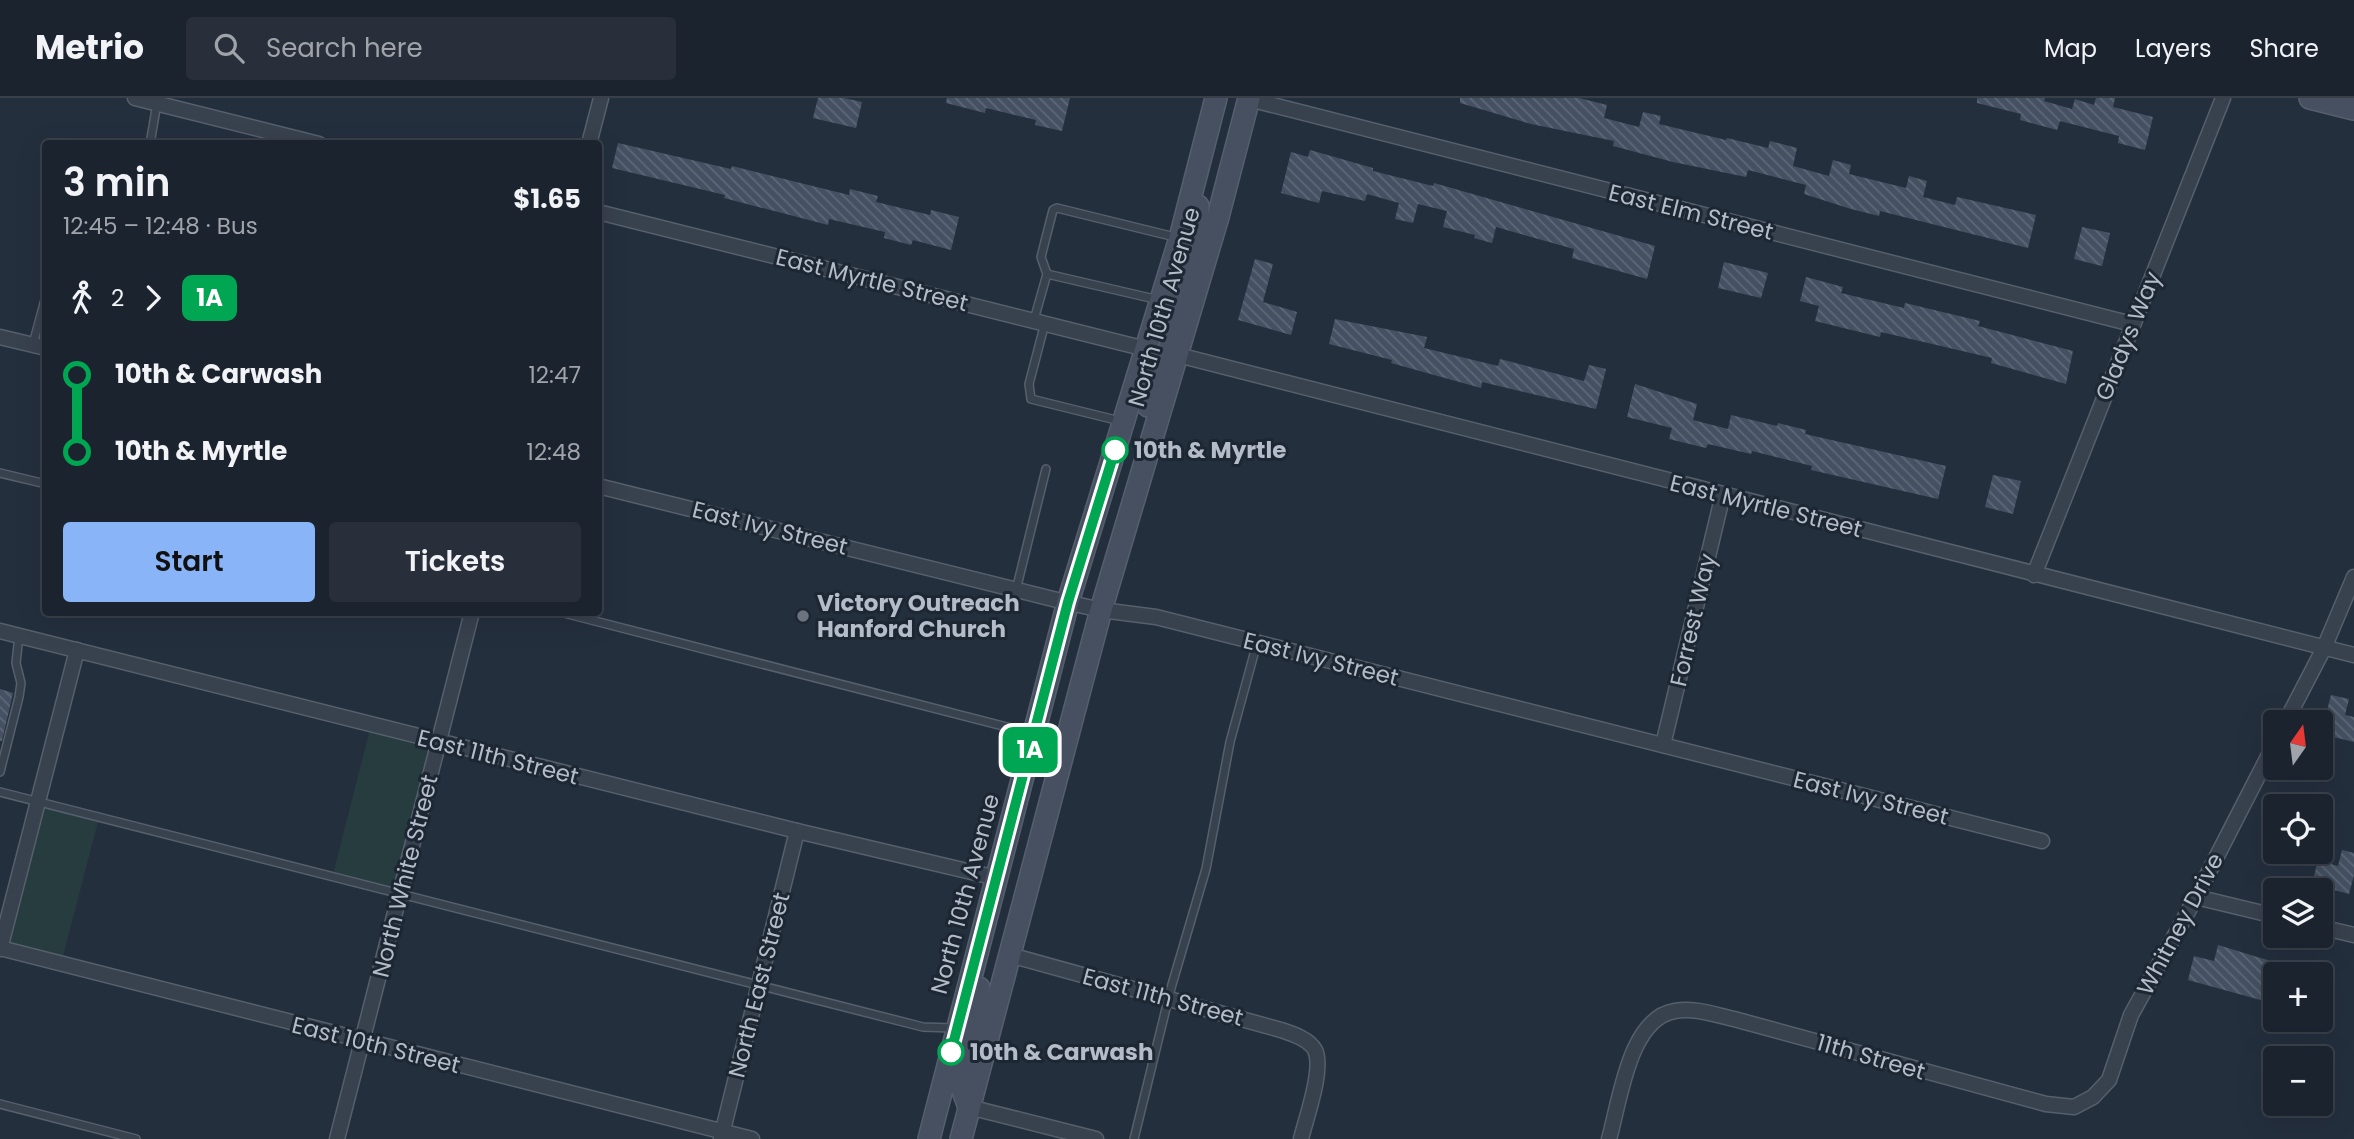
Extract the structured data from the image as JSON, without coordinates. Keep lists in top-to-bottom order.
{
  "streets": {
    "main road": ["North 10th Avenue"],
    "street": [
      "East Elm Street",
      "East Myrtle Street",
      "Gladys Way",
      "East Ivy Street",
      "Forrest Way",
      "East 11th Street",
      "North White Street",
      "Whitney Drive",
      "North East Street",
      "East 10th Street",
      "11th Street"
    ]
  },
  "crossings": [
    ["East Elm Street", "North 10th Avenue"],
    ["East Elm Street", "Gladys Way"],
    ["East Myrtle Street", "North 10th Avenue"],
    ["East Myrtle Street", "Gladys Way"],
    ["East Myrtle Street", "Forrest Way"],
    ["North 10th Avenue", "East Ivy Street"],
    ["North 10th Avenue", "East 11th Street"],
    ["East Ivy Street", "Forrest Way"],
    ["East 11th Street", "North White Street"],
    ["East 11th Street", "North East Street"],
    ["North White Street", "East 10th Street"],
    ["Whitney Drive", "11th Street"],
    ["North East Street", "East 10th Street"]
  ],
  "places": ["10th & Myrtle", "Victory Outreach Hanford Church", "10th & Carwash"],
  "lines": ["bus line 1A"],
  "north": "top",
  "page": {
    "header": "Metrio",
    "search": "Search here",
    "nav": ["Map", "Layers", "Share"],
    "on_map": "1A",
    "heading": ["3 min", "12:45 – 12:48 · Bus", "$1.65"],
    "legs": ["2", "1A"],
    "list": [
      {
        "name": "10th & Carwash",
        "value": "12:47"
      },
      {
        "name": "10th & Myrtle",
        "value": "12:48"
      }
    ],
    "buttons": ["Start", "Tickets"],
    "map_buttons": ["+", "−"]
  }
}
